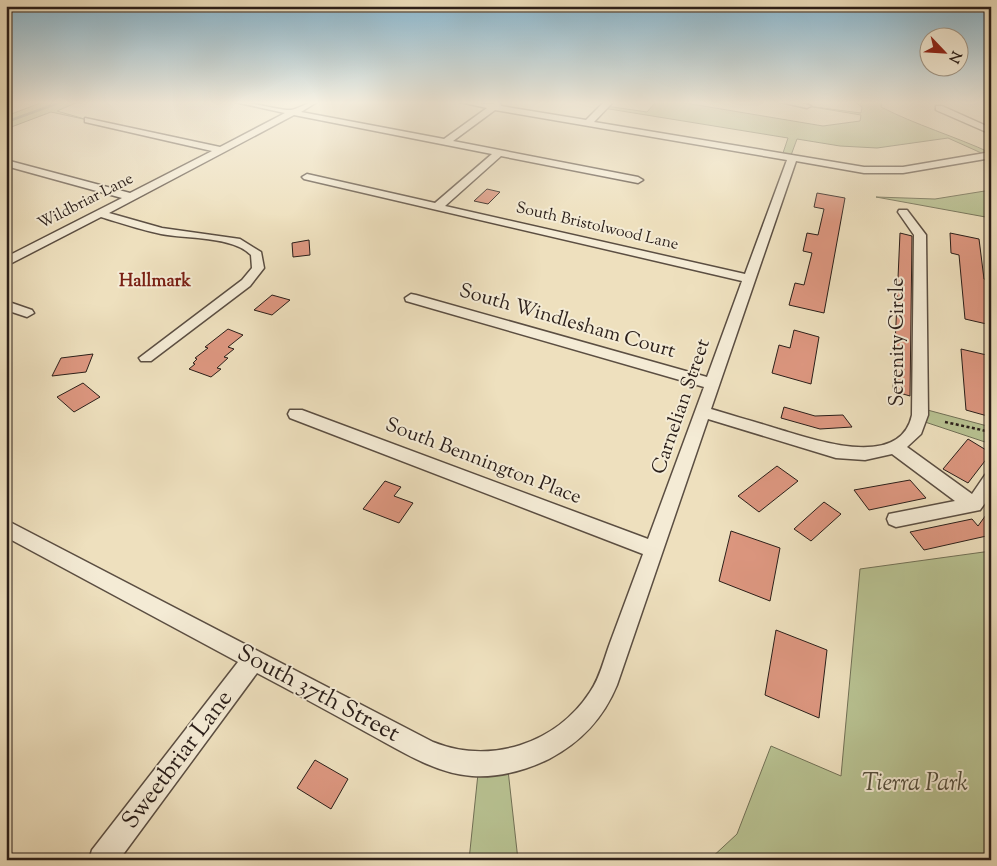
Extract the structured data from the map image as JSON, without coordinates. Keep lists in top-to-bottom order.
{
  "streets": {
    "street": [
      "Wildbriar Lane",
      "South Bristolwood Lane",
      "South Windlesham Court",
      "Serenity Circle",
      "Carnelian Street",
      "South Bennington Place",
      "South 37th Street",
      "Sweetbriar Lane"
    ]
  },
  "crossings": [
    ["South Bristolwood Lane", "Carnelian Street"],
    ["South Windlesham Court", "Carnelian Street"],
    ["Serenity Circle", "Carnelian Street"],
    ["Carnelian Street", "South Bennington Place"],
    ["Carnelian Street", "South 37th Street"],
    ["South 37th Street", "Sweetbriar Lane"]
  ],
  "districts": ["Hallmark"],
  "parks": ["Tierra Park"],
  "north": "bottom right"
}
